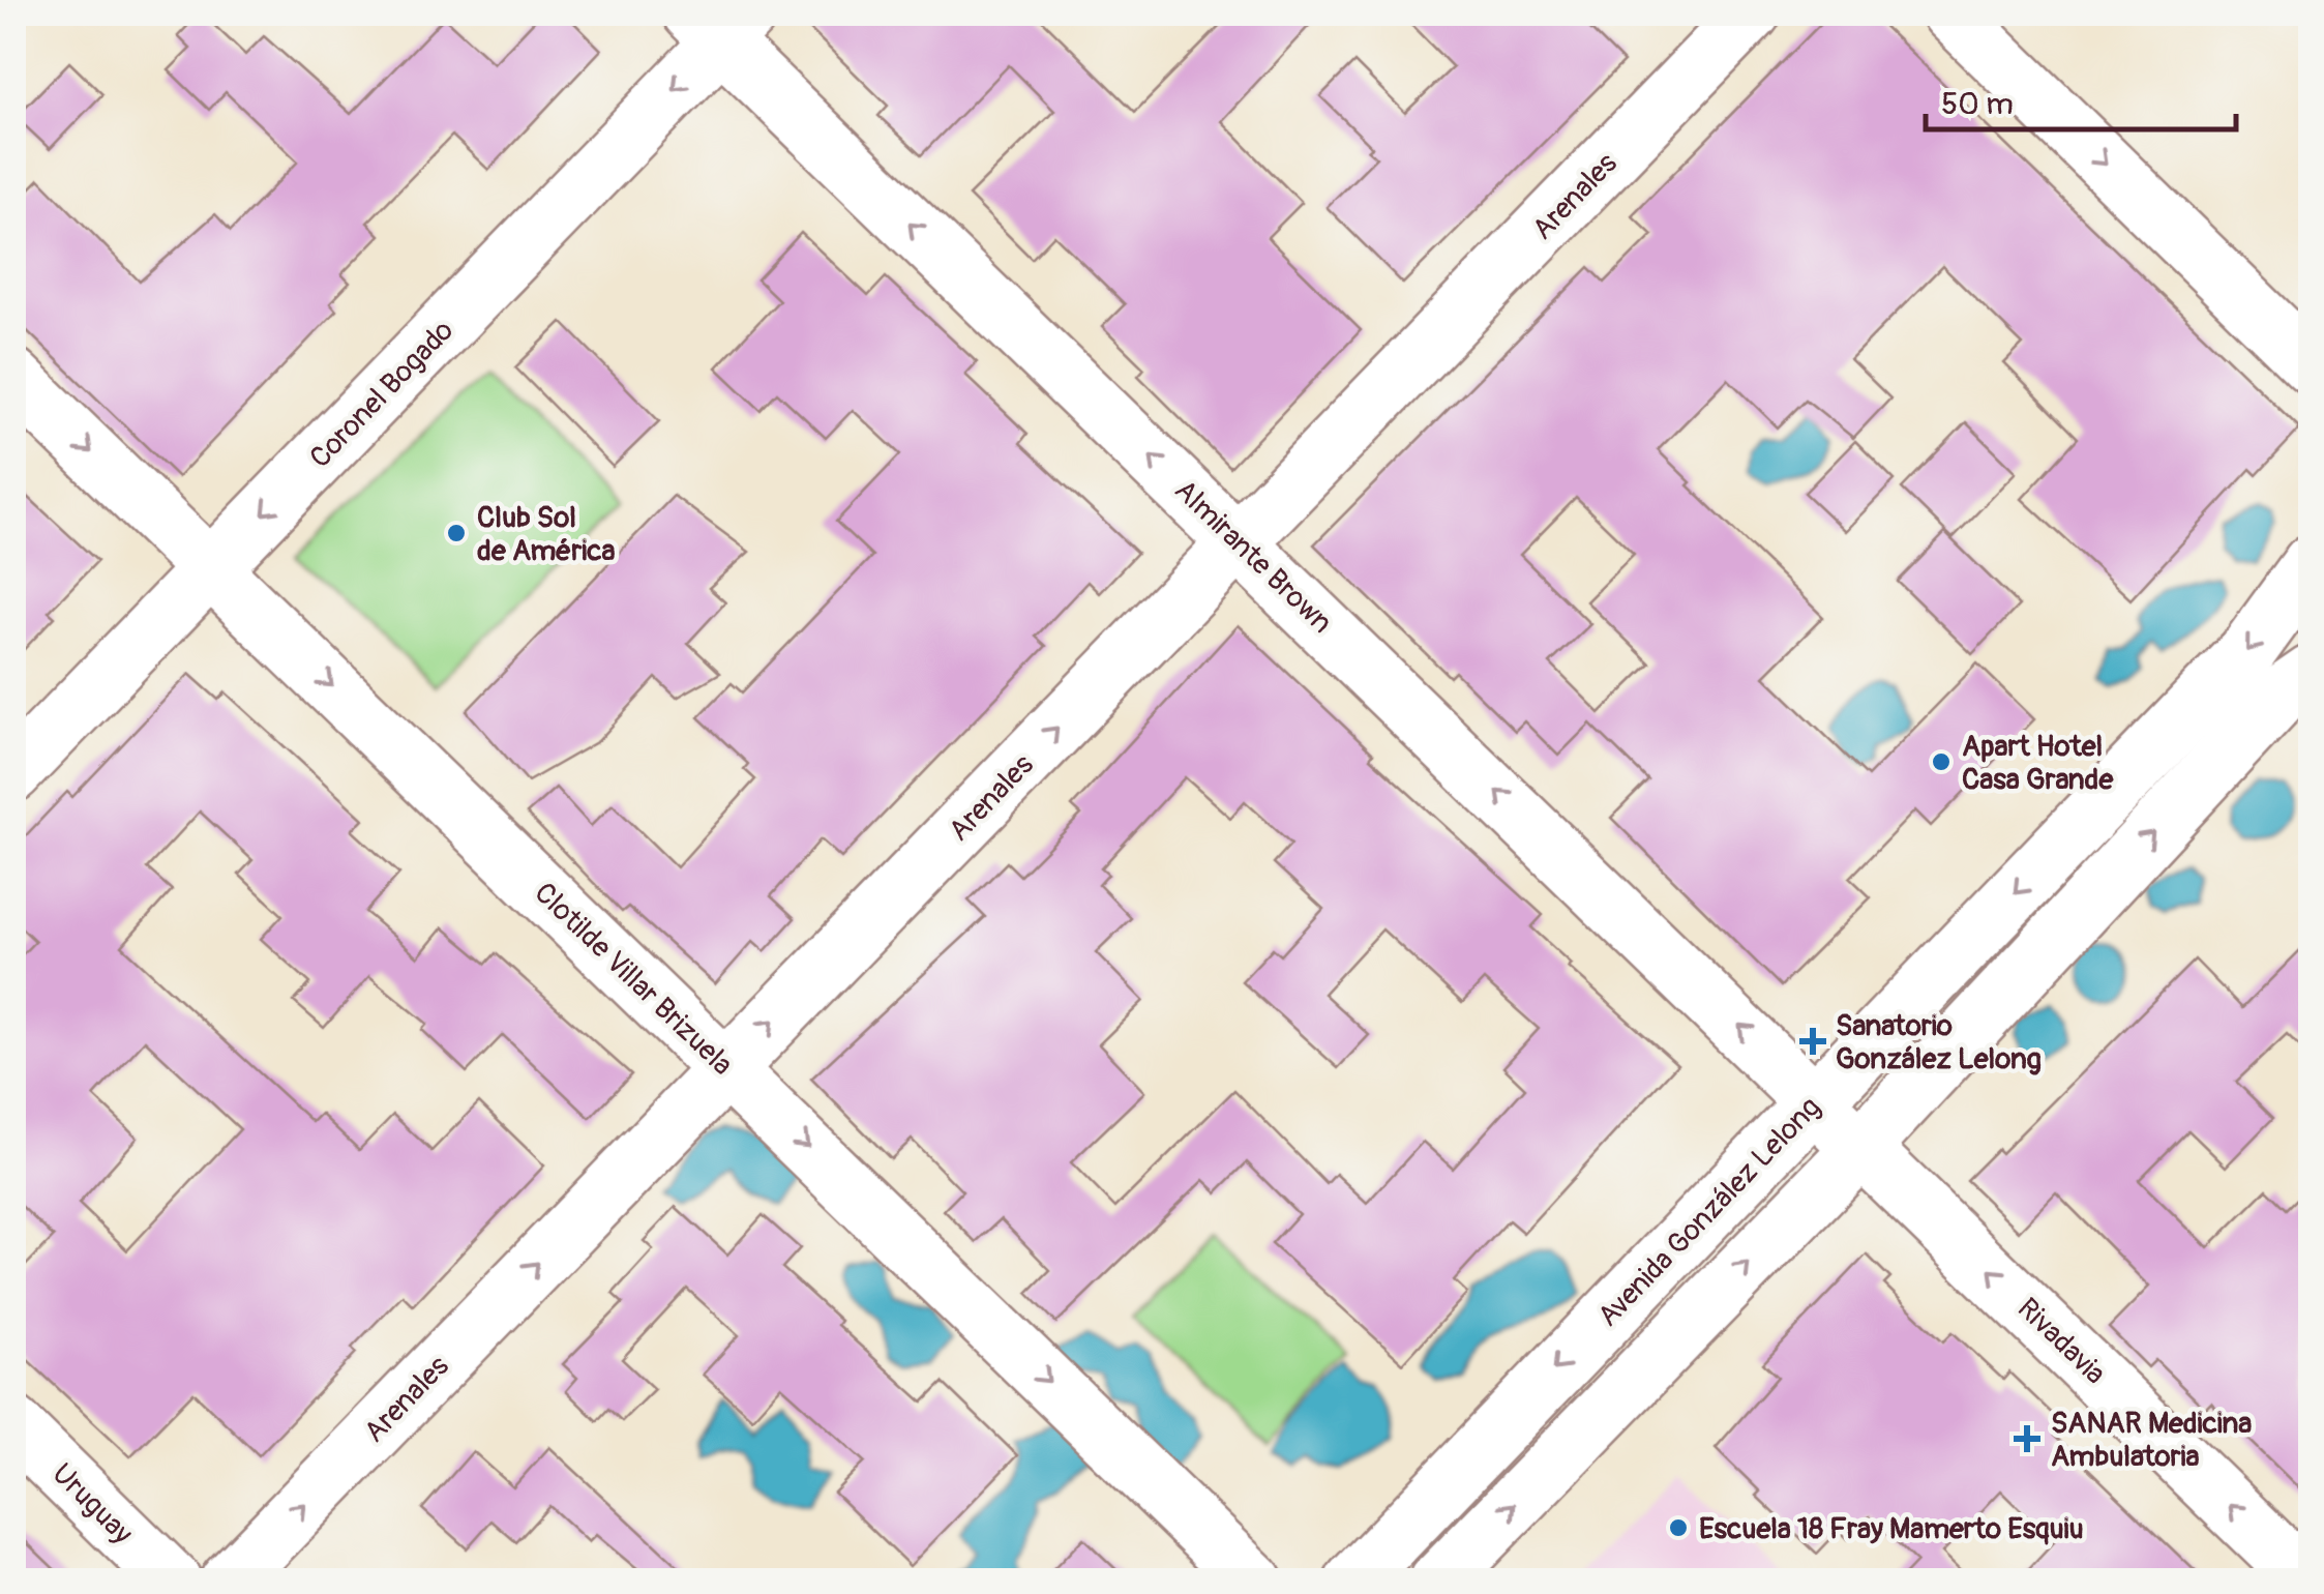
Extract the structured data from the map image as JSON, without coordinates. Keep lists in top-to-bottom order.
{
  "streets": {
    "street": [
      "Arenales",
      "Coronel Bogado",
      "Almirante Brown",
      "Clotilde Villar Brizuela",
      "Avenida González Lelong",
      "Rivadavia",
      "Uruguay"
    ]
  },
  "crossings": [
    ["Arenales", "Almirante Brown"],
    ["Arenales", "Clotilde Villar Brizuela"],
    ["Coronel Bogado", "Almirante Brown"],
    ["Coronel Bogado", "Clotilde Villar Brizuela"],
    ["Almirante Brown", "Avenida González Lelong"],
    ["Almirante Brown", "Rivadavia"],
    ["Avenida González Lelong", "Rivadavia"]
  ],
  "one_way": [
    "Arenales",
    "Coronel Bogado",
    "Almirante Brown",
    "Clotilde Villar Brizuela",
    "Rivadavia"
  ],
  "places": {
    "other": ["Club Sol de América", "Apart Hotel Casa Grande", "Escuela 18 Fray Mamerto Esquiu"],
    "health": ["Sanatorio González Lelong", "SANAR Medicina Ambulatoria"]
  },
  "scale_bar": "50 m"
}
